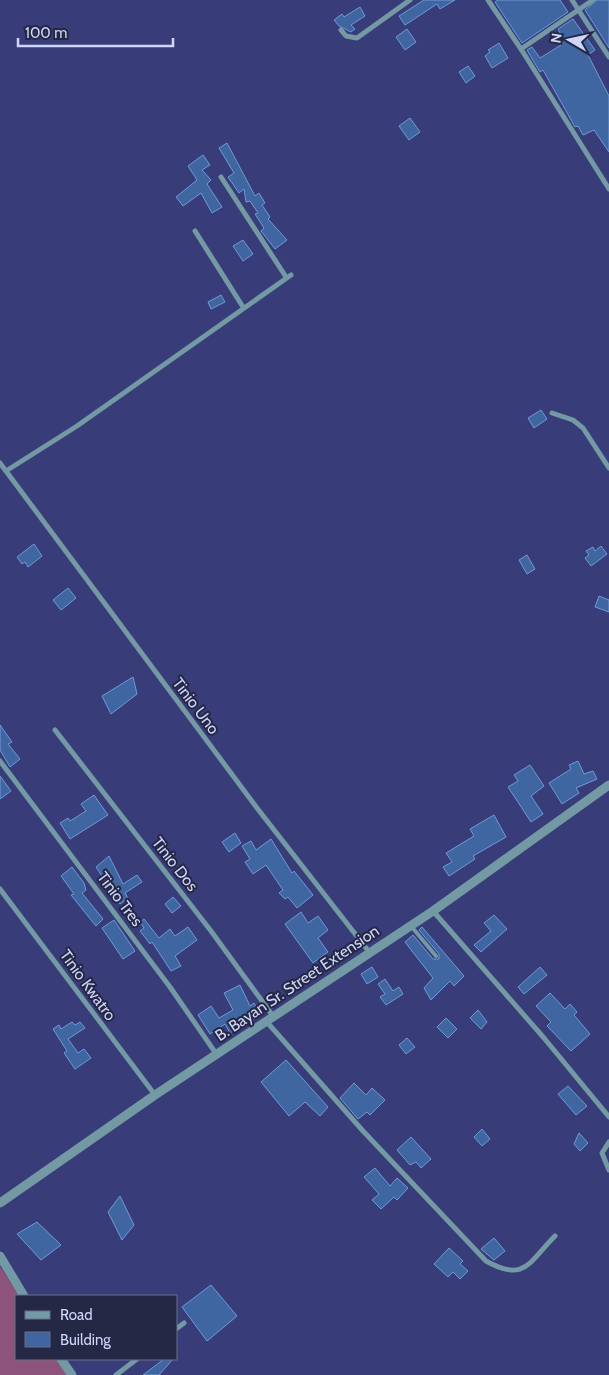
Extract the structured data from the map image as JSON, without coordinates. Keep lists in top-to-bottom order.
{
  "streets": {
    "street": [
      "Tinio Uno",
      "Tinio Dos",
      "Tinio Tres",
      "B. Bayan Sr. Street Extension",
      "Tinio Kwatro"
    ]
  },
  "crossings": [
    ["Tinio Uno", "B. Bayan Sr. Street Extension"],
    ["Tinio Dos", "B. Bayan Sr. Street Extension"],
    ["Tinio Tres", "B. Bayan Sr. Street Extension"],
    ["B. Bayan Sr. Street Extension", "Tinio Kwatro"]
  ],
  "legend": ["Road", "Building"],
  "scale_bar": "100 m",
  "north": "left"
}
